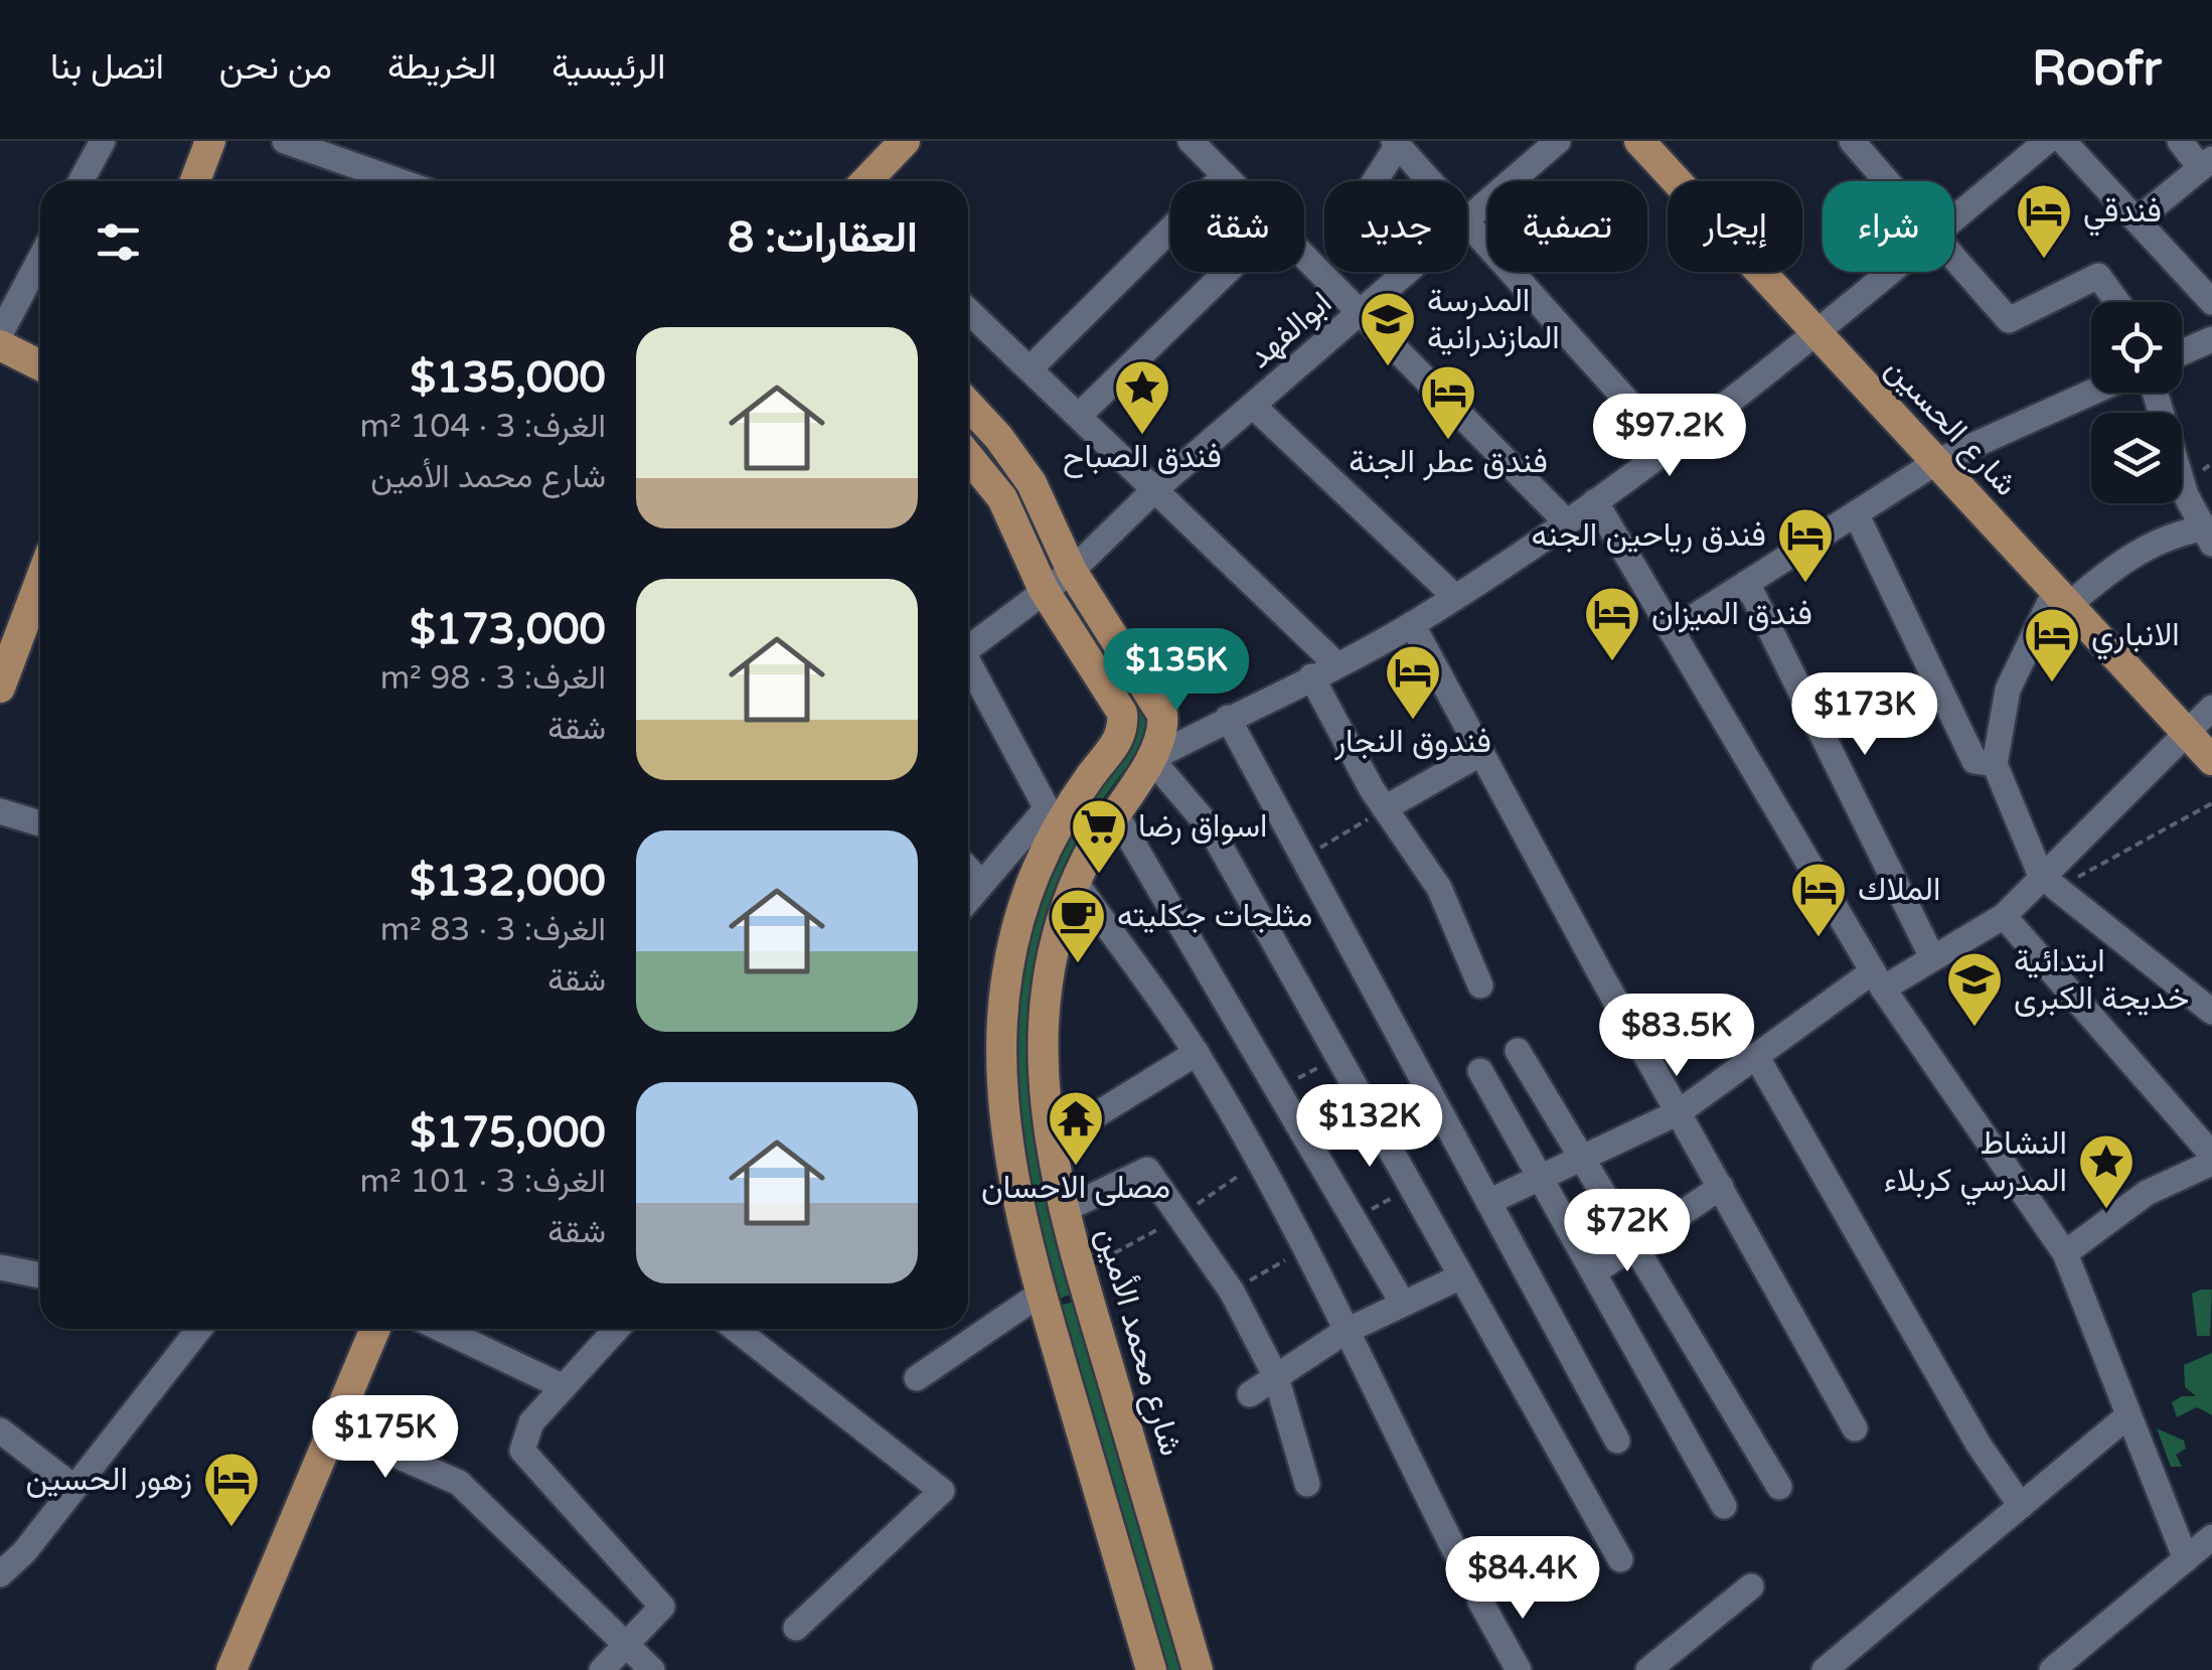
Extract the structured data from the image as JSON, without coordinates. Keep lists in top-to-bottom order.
{
  "streets": {
    "main road": ["شارع الحسين", "شارع محمد الأمين"],
    "street": ["ابوالفهد"]
  },
  "crossings": [
    ["ابوالفهد", "شارع محمد الأمين"]
  ],
  "places": {
    "hotel": [
      "فندقي",
      "فندق عطر الجنة",
      "فندق رياحين الجنه",
      "فندق الميزان",
      "الانباري",
      "فندوق النجار",
      "الملاك",
      "زهور الحسين"
    ],
    "school or university": ["المدرسة المازندرانية", "ابتدائية خديجة الكبرى"],
    "place": ["فندق الصباح", "النشاط المدرسي كربلاء"],
    "supermarket": ["اسواق رضا"],
    "cafe": ["مثلجات جكليته"],
    "temple": ["مصلى الاحسان"]
  },
  "page": {
    "header": "Roofr",
    "nav": [
      "الرئيسية",
      "الخريطة",
      "من نحن",
      "اتصل بنا"
    ],
    "chip": [
      "شراء",
      "إيجار",
      "تصفية",
      "جديد",
      "شقة"
    ],
    "heading": "العقارات: 8",
    "list": [
      {
        "name": "$135,000",
        "note": "الغرف: 3 · 104 m² · شارع محمد الأمين"
      },
      {
        "name": "$173,000",
        "note": "الغرف: 3 · 98 m² · شقة"
      },
      {
        "name": "$132,000",
        "note": "الغرف: 3 · 83 m² · شقة"
      },
      {
        "name": "$175,000",
        "note": "الغرف: 3 · 101 m² · شقة"
      }
    ],
    "price": [
      "$97.2K",
      "$135K",
      "$173K",
      "$83.5K",
      "$132K",
      "$72K",
      "$175K",
      "$84.4K"
    ]
  }
}
